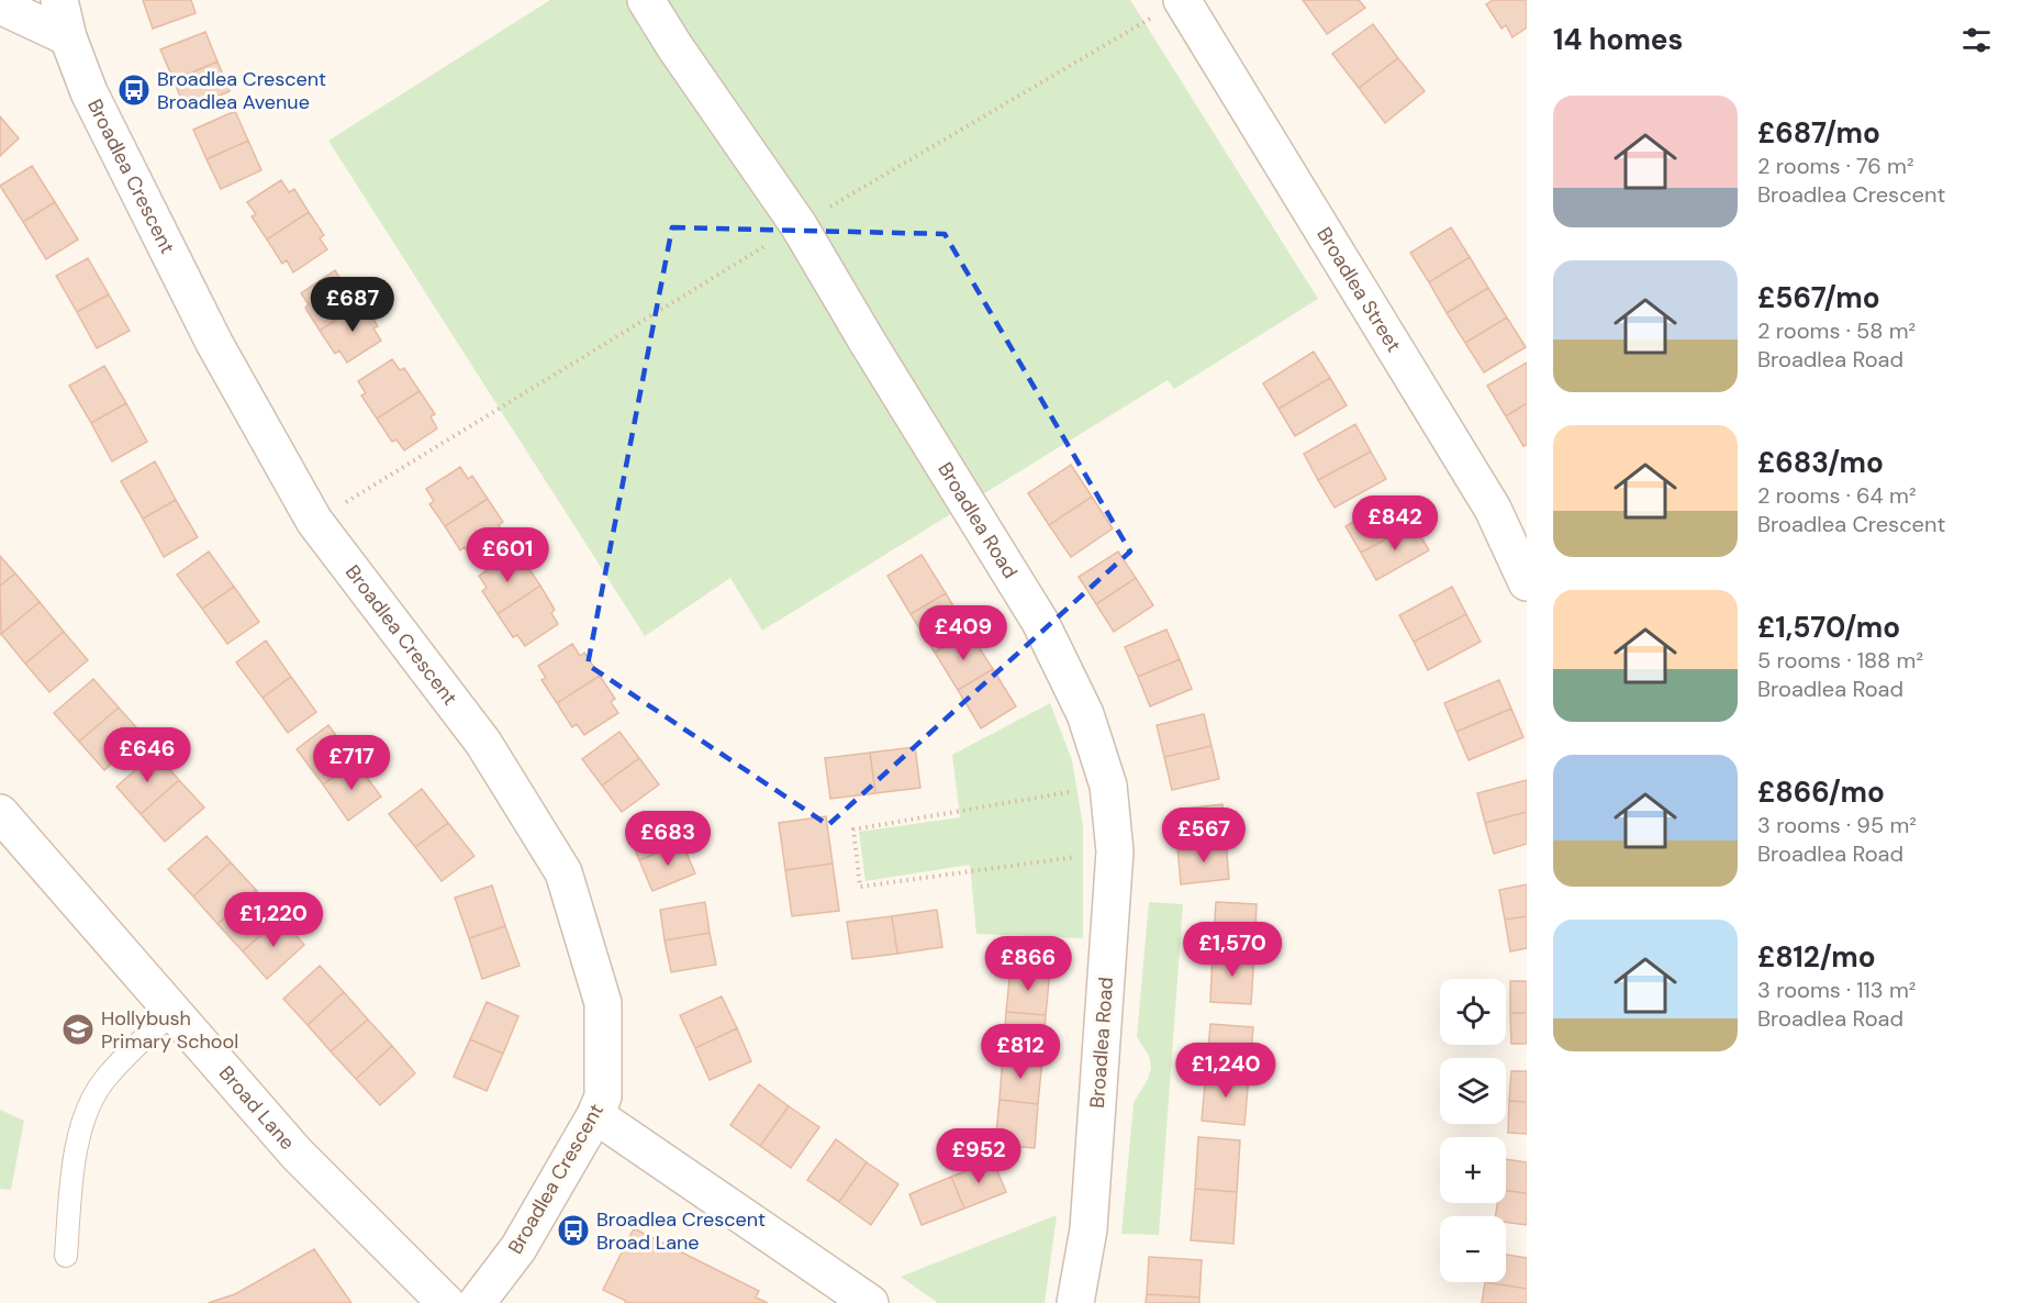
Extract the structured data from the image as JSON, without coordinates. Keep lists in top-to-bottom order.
{
  "streets": {
    "street": [
      "Broadlea Crescent",
      "Broadlea Street",
      "Broadlea Road",
      "Broad Lane"
    ]
  },
  "places": {
    "bus stop": ["Broadlea Crescent Broadlea Avenue", "Broadlea Crescent Broad Lane"],
    "school or university": ["Hollybush Primary School"]
  },
  "page": {
    "heading": "14 homes",
    "list": [
      {
        "name": "£687/mo",
        "note": "2 rooms · 76 m² · Broadlea Crescent"
      },
      {
        "name": "£567/mo",
        "note": "2 rooms · 58 m² · Broadlea Road"
      },
      {
        "name": "£683/mo",
        "note": "2 rooms · 64 m² · Broadlea Crescent"
      },
      {
        "name": "£1,570/mo",
        "note": "5 rooms · 188 m² · Broadlea Road"
      },
      {
        "name": "£866/mo",
        "note": "3 rooms · 95 m² · Broadlea Road"
      },
      {
        "name": "£812/mo",
        "note": "3 rooms · 113 m² · Broadlea Road"
      }
    ],
    "price": [
      "£687",
      "£842",
      "£601",
      "£409",
      "£646",
      "£717",
      "£567",
      "£683",
      "£1,220",
      "£1,570",
      "£866",
      "£812",
      "£1,240",
      "£952"
    ],
    "map_buttons": ["+", "−"]
  }
}
